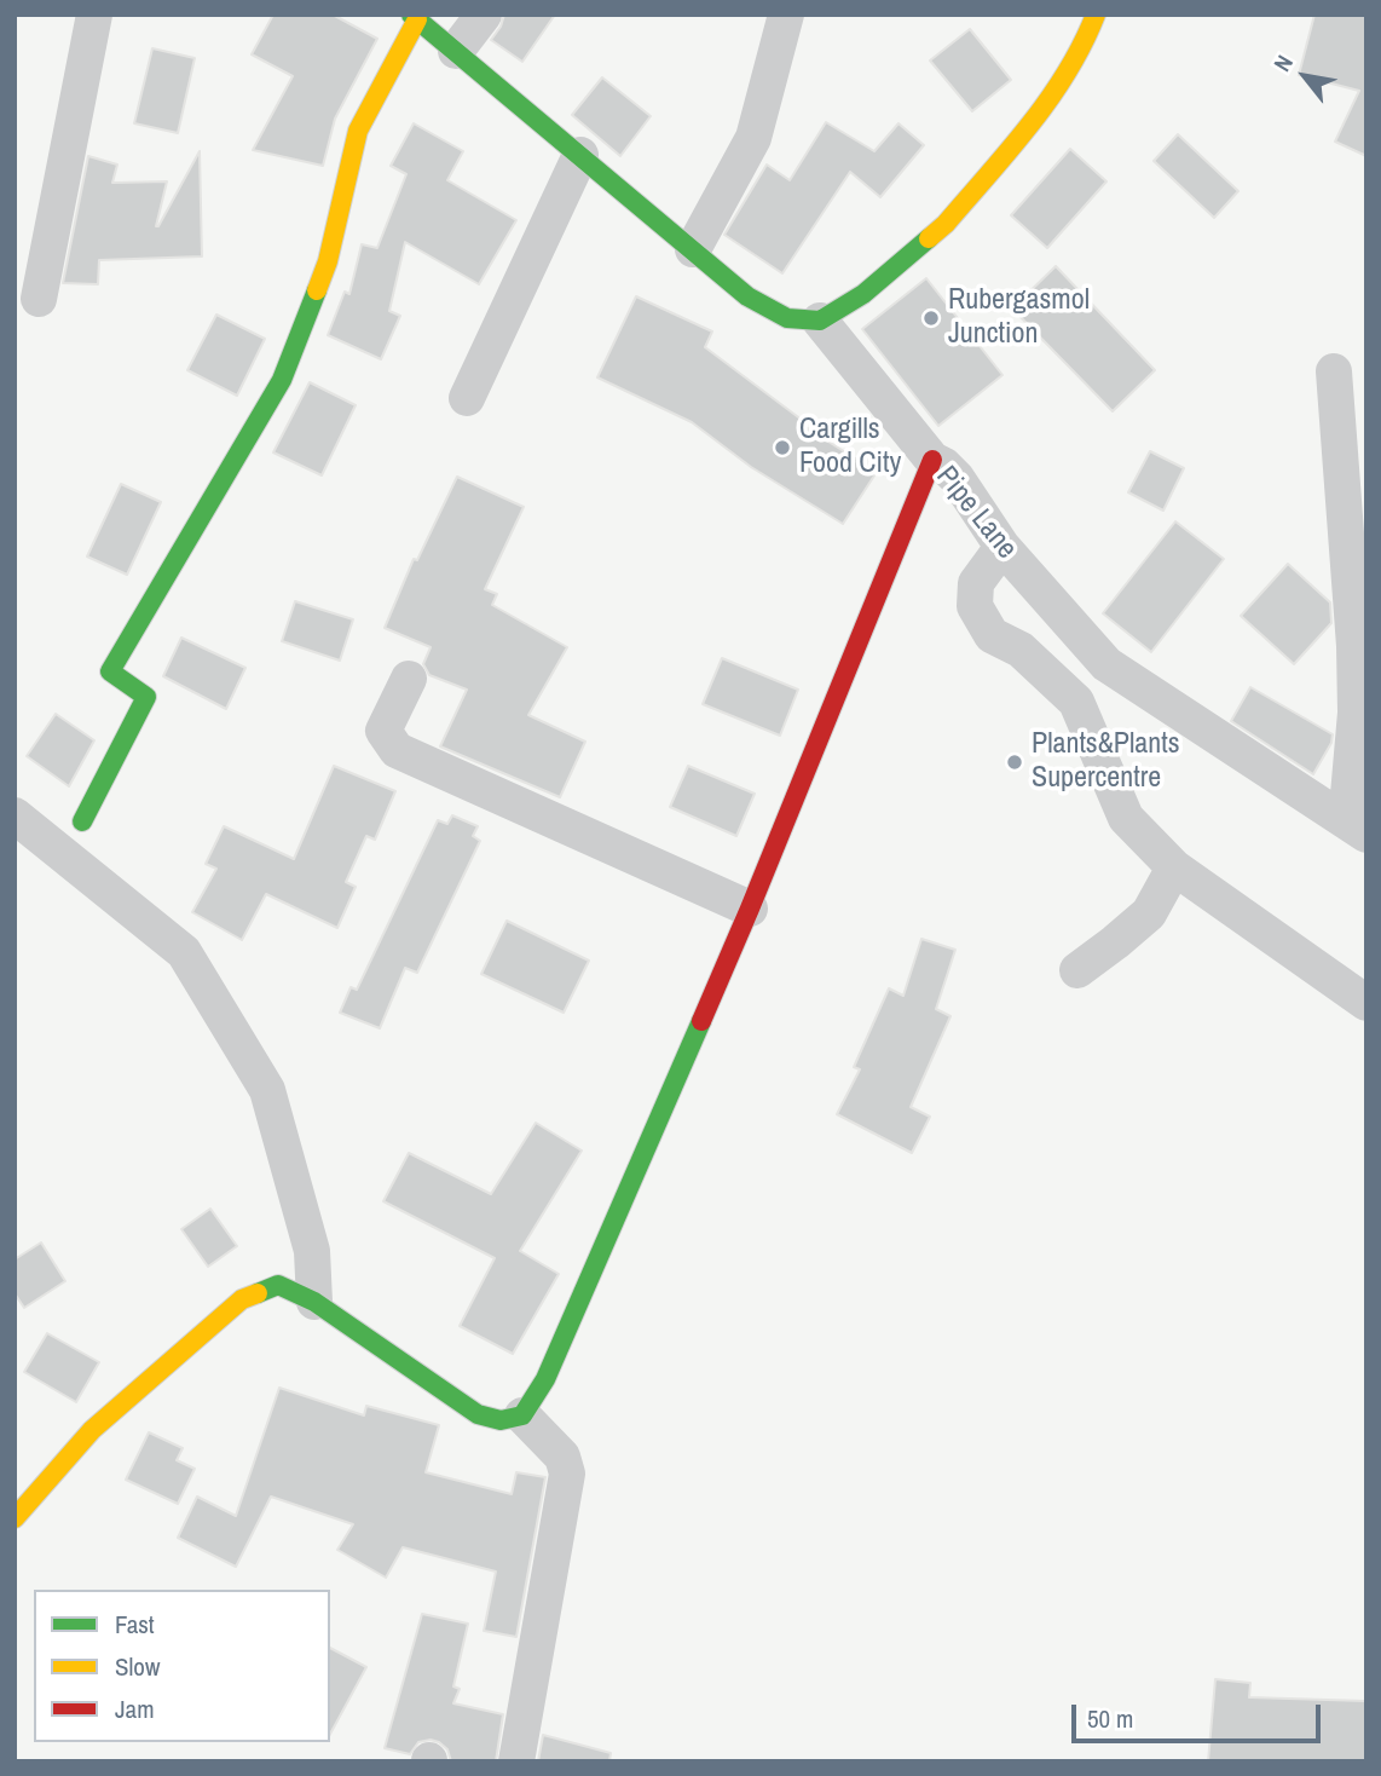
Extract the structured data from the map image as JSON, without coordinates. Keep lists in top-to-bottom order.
{
  "streets": {
    "street": ["Pipe Lane"]
  },
  "places": ["Rubergasmol Junction", "Cargills Food City", "Plants&Plants Supercentre"],
  "legend": ["Fast", "Slow", "Jam"],
  "scale_bar": "50 m",
  "north": "top left"
}
